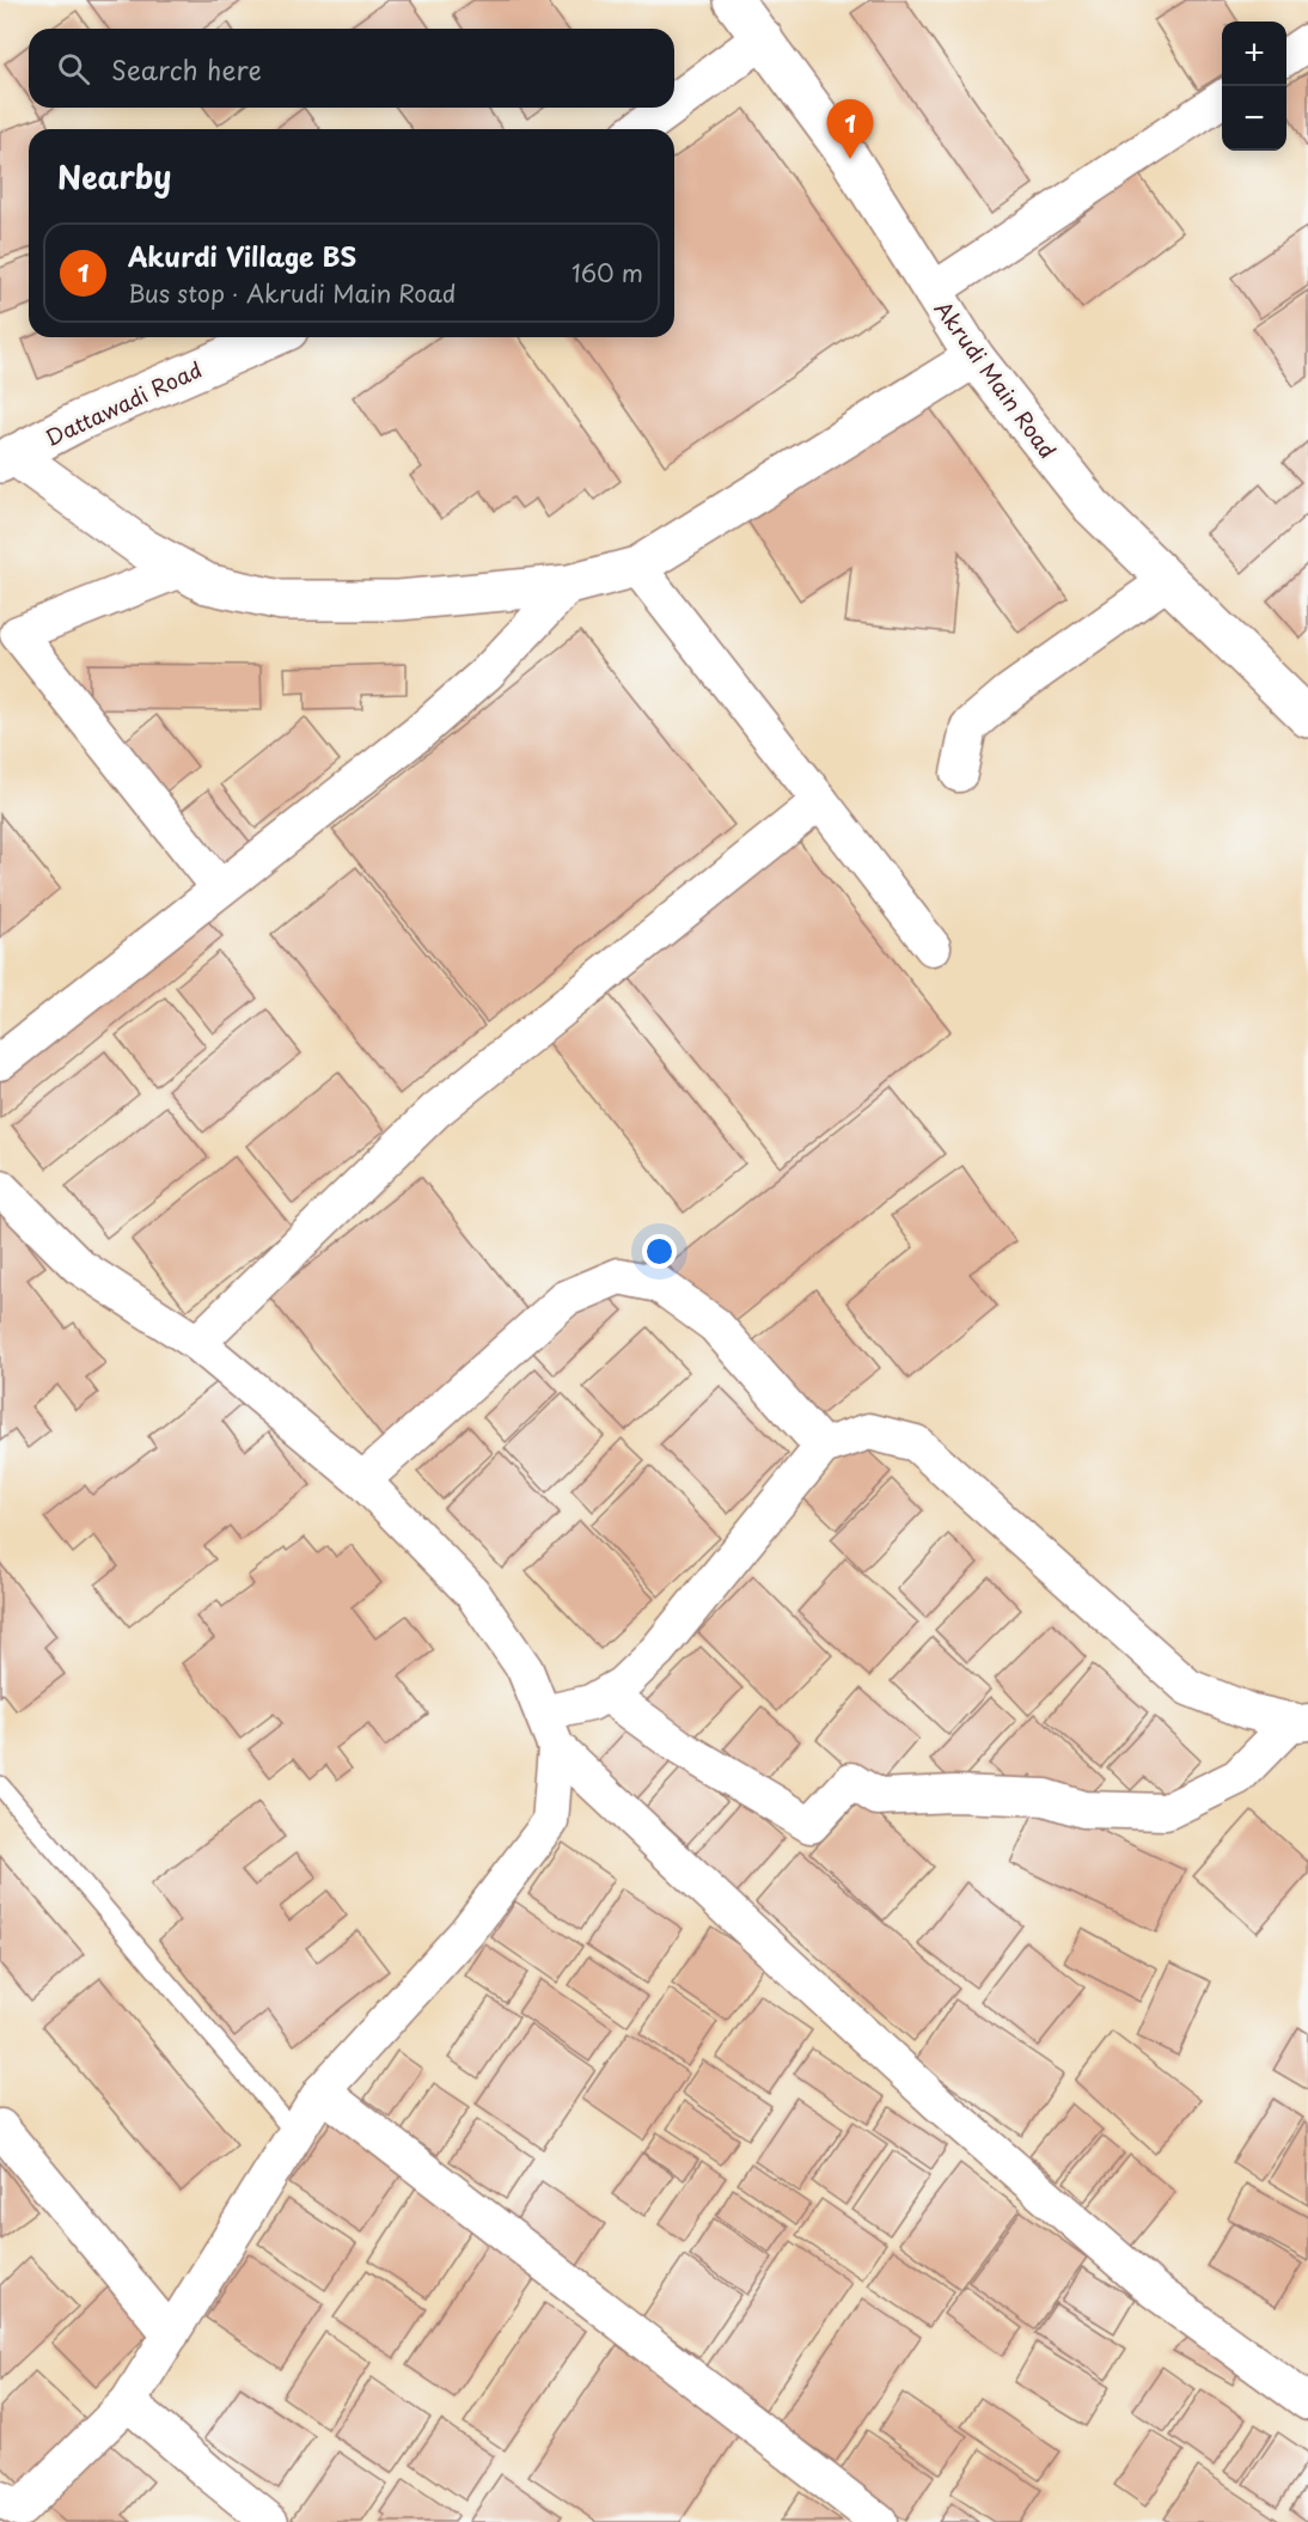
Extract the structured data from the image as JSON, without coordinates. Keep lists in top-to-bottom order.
{
  "streets": {
    "street": ["Akrudi Main Road", "Dattawadi Road"]
  },
  "page": {
    "map_buttons": ["+", "−"],
    "search": "Search here",
    "pins": "1",
    "heading": "Nearby",
    "list": [
      {
        "mark": "1",
        "name": "Akurdi Village BS",
        "note": "Bus stop · Akrudi Main Road",
        "value": "160 m"
      }
    ]
  }
}
